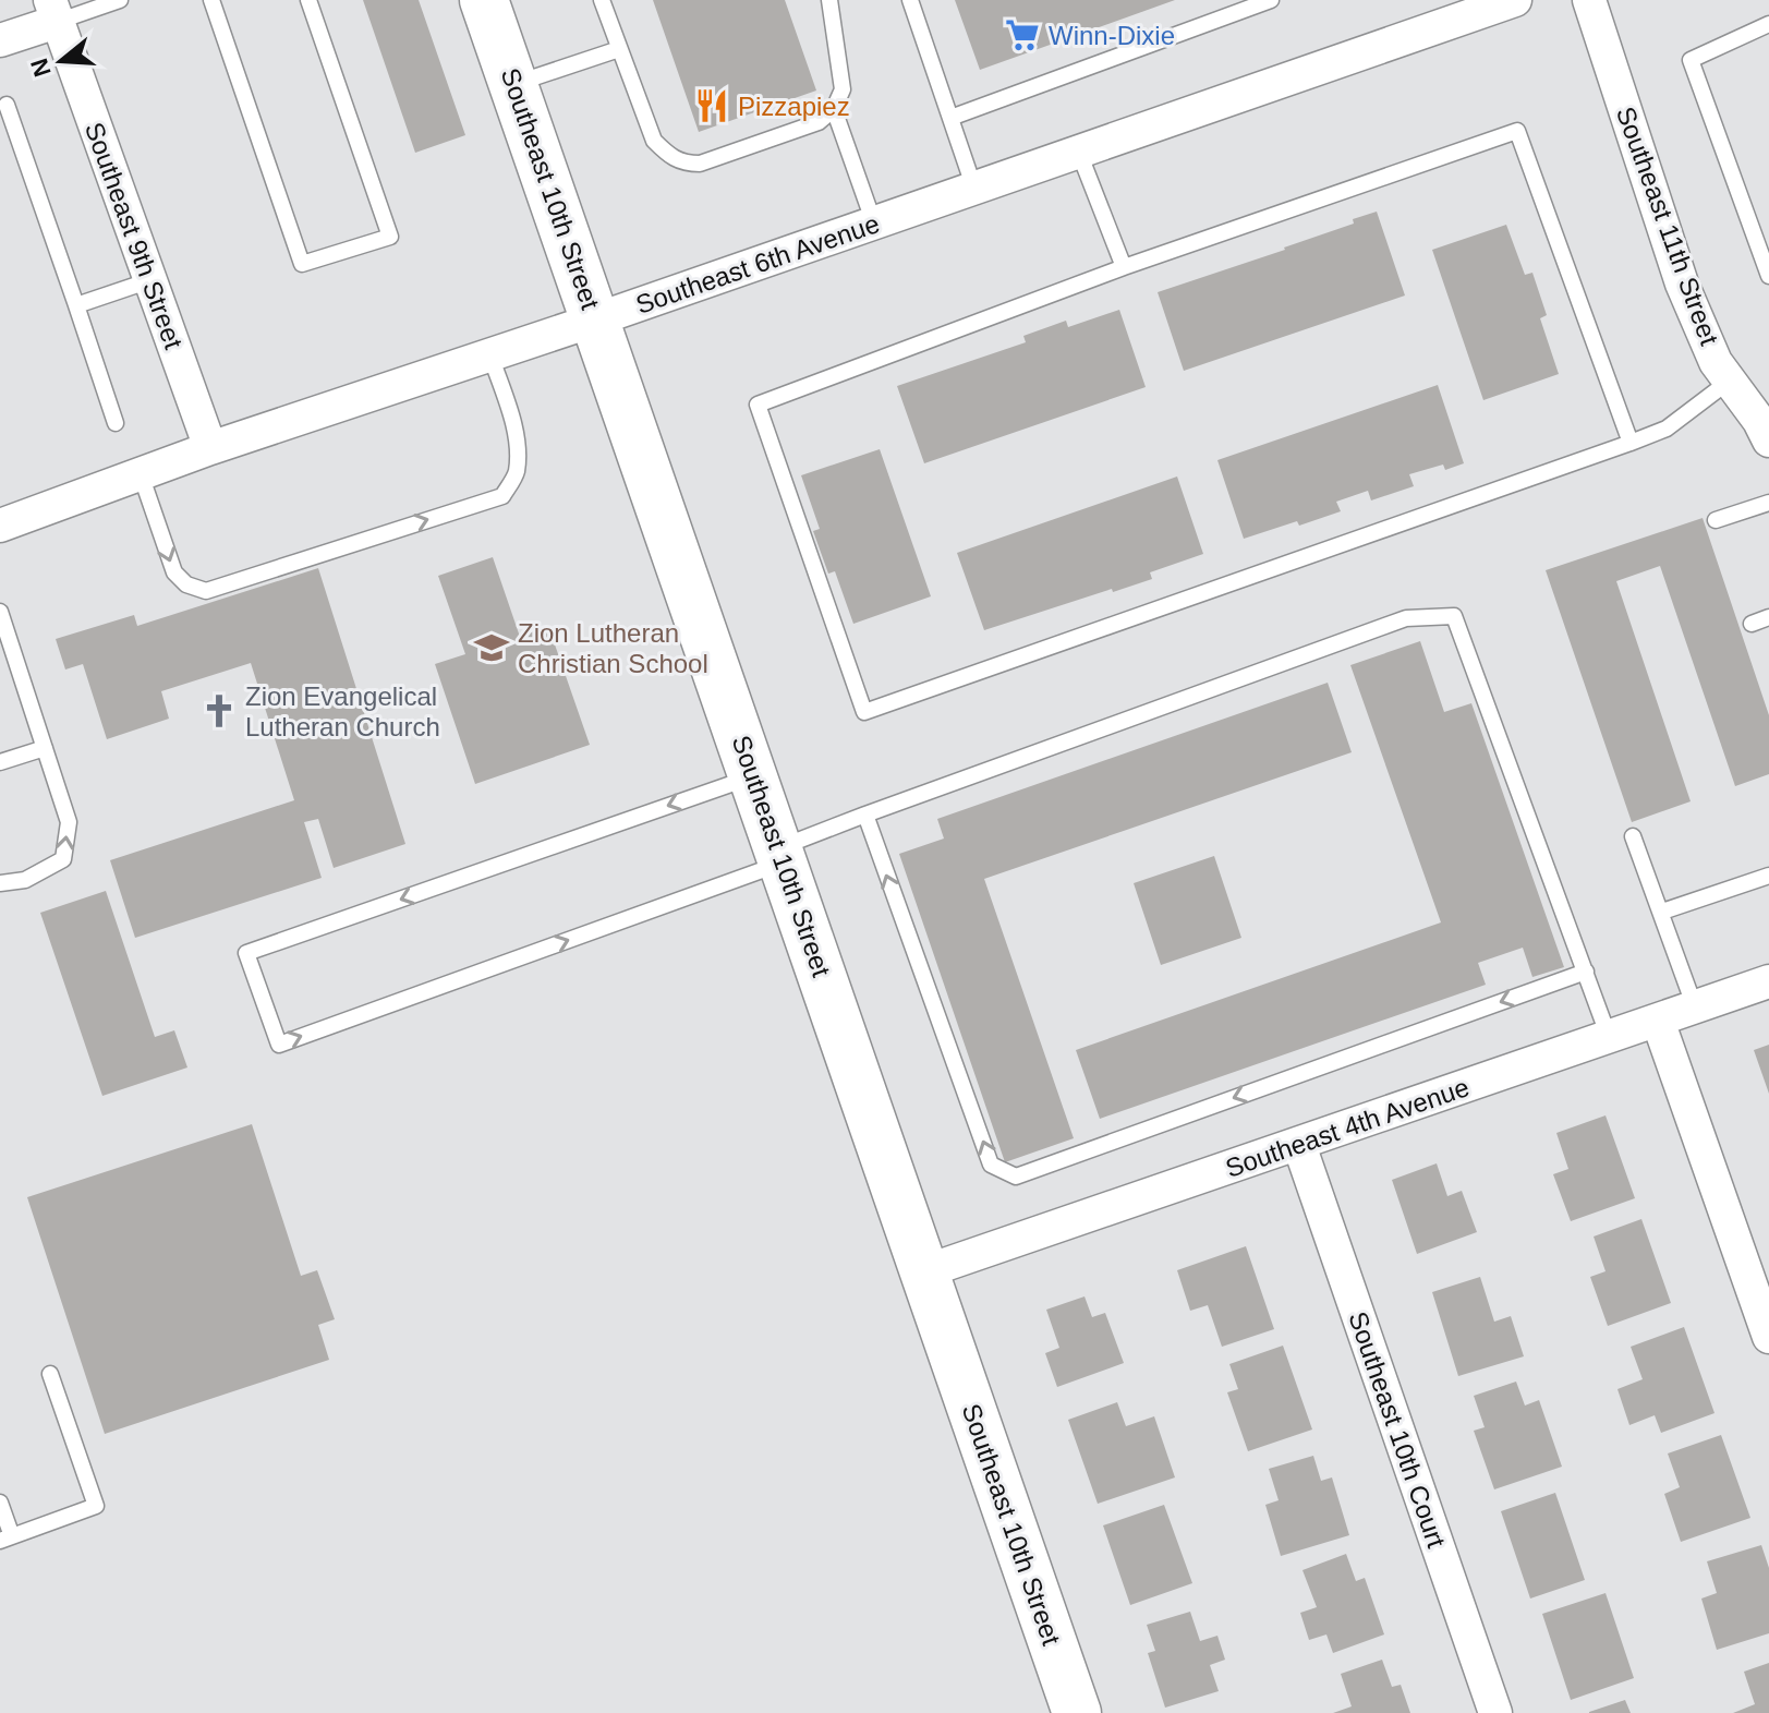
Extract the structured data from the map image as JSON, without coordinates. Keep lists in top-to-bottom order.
{
  "streets": {
    "main road": ["Southeast 10th Street"],
    "street": [
      "Southeast 11th Street",
      "Southeast 9th Street",
      "Southeast 6th Avenue",
      "Southeast 4th Avenue",
      "Southeast 10th Court"
    ]
  },
  "crossings": [
    ["Southeast 10th Street", "Southeast 6th Avenue"],
    ["Southeast 10th Street", "Southeast 4th Avenue"],
    ["Southeast 9th Street", "Southeast 6th Avenue"],
    ["Southeast 4th Avenue", "Southeast 10th Court"]
  ],
  "places": {
    "supermarket": ["Winn-Dixie"],
    "restaurant": ["Pizzapiez"],
    "school or university": ["Zion Lutheran Christian School"],
    "church": ["Zion Evangelical Lutheran Church"]
  },
  "north": "left"
}
